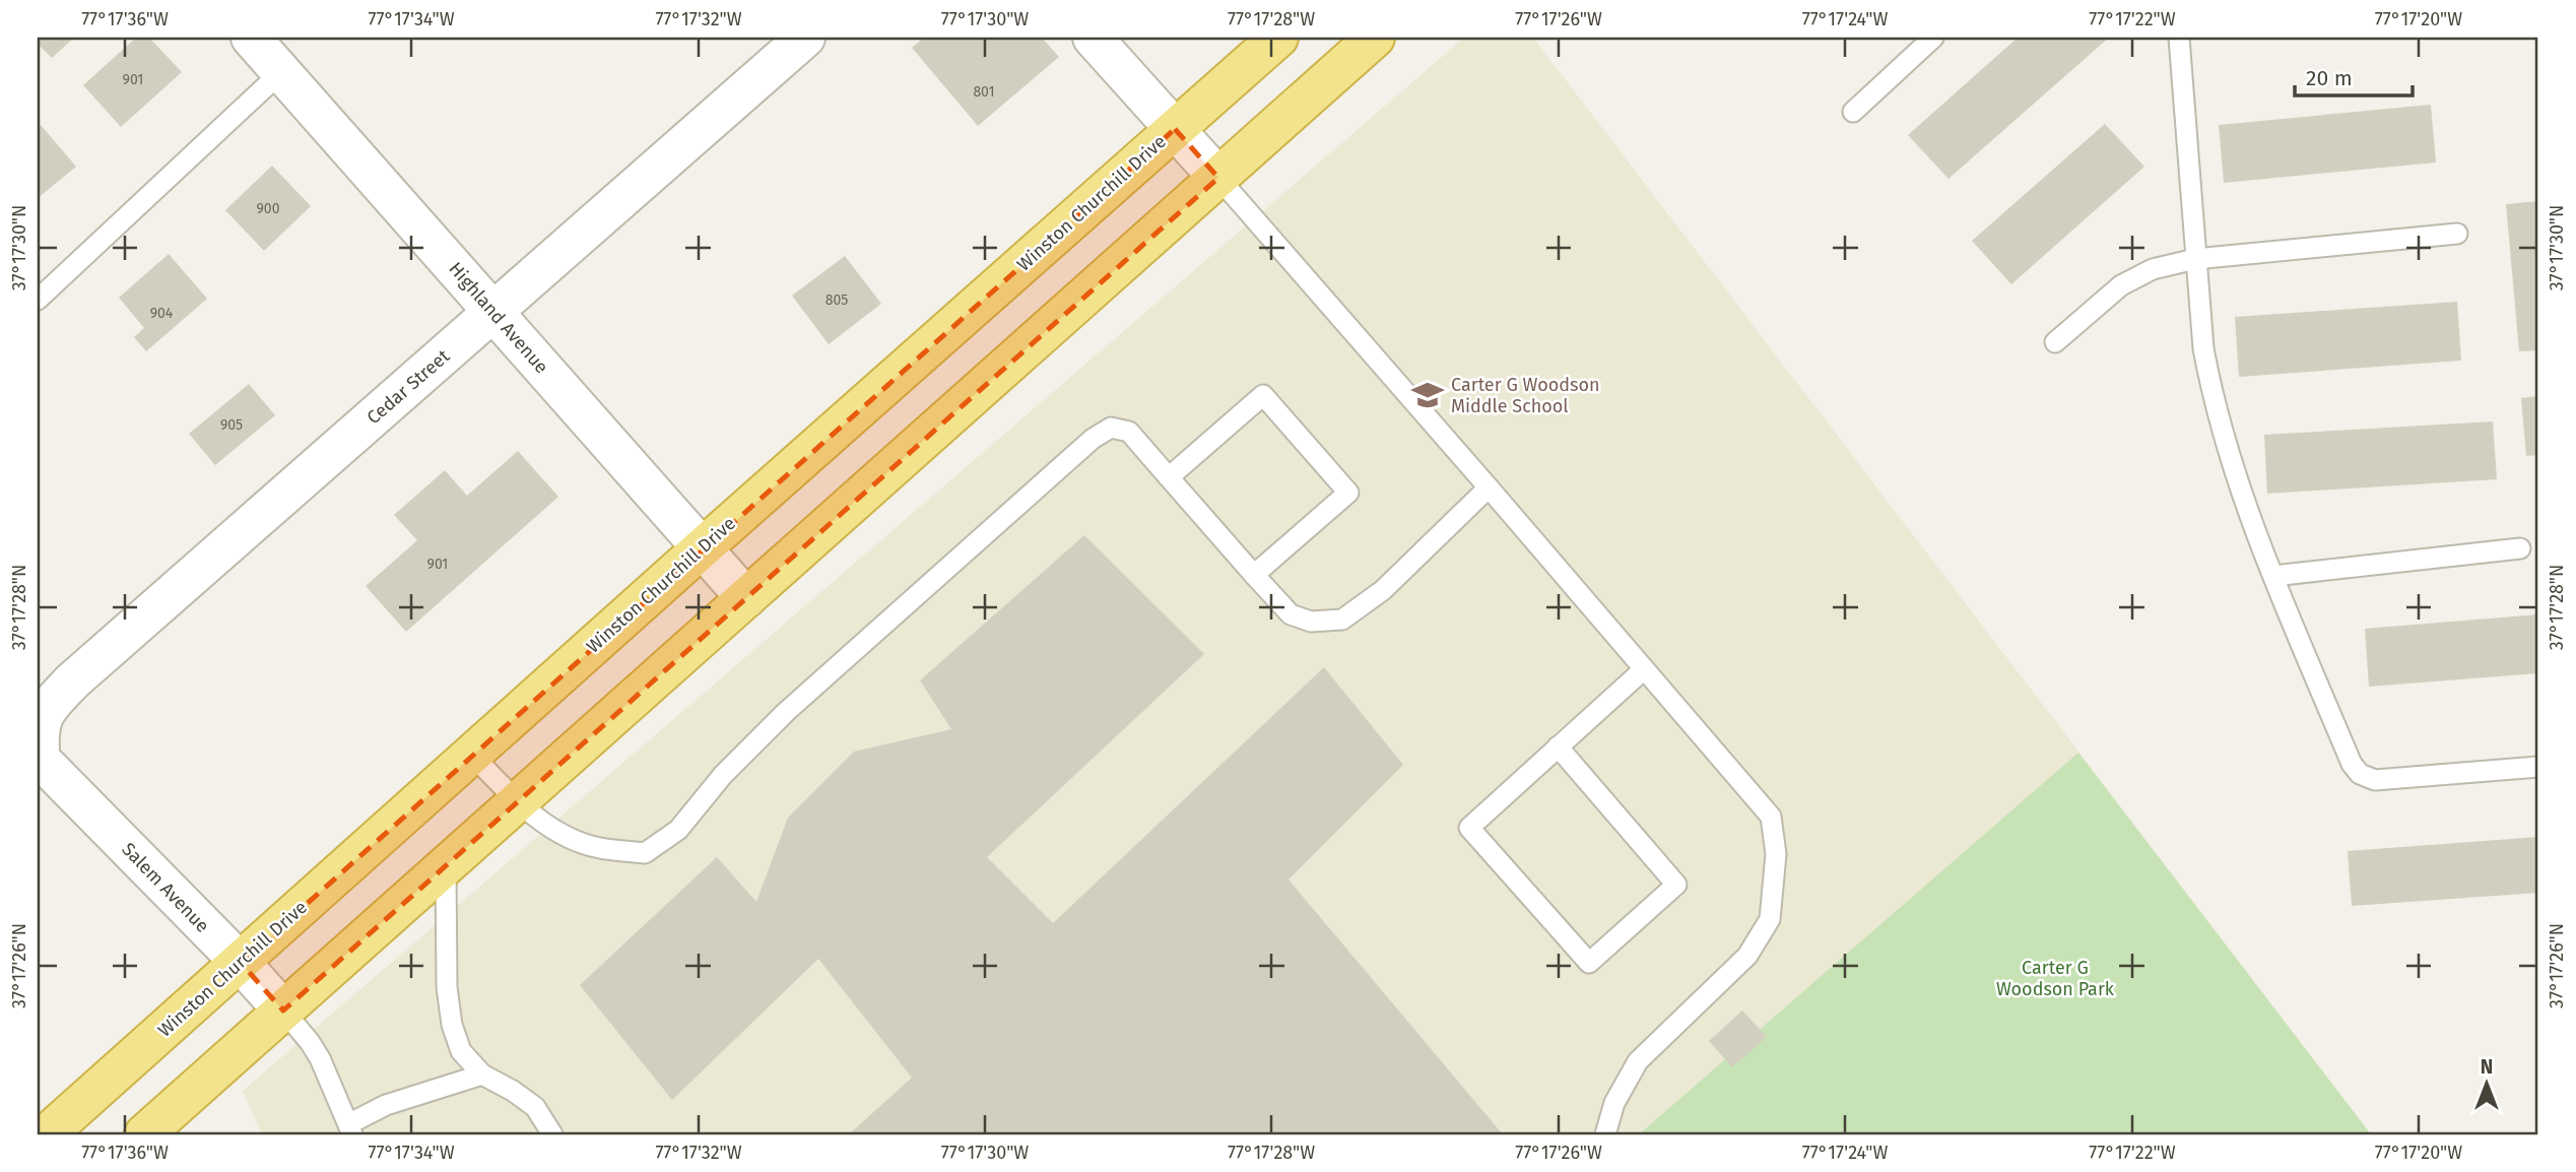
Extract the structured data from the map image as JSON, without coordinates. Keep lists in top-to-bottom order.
{
  "streets": {
    "highway": ["Winston Churchill Drive"],
    "street": ["Highland Avenue", "Cedar Street", "Salem Avenue"]
  },
  "crossings": [
    ["Winston Churchill Drive", "Highland Avenue"],
    ["Winston Churchill Drive", "Salem Avenue"],
    ["Highland Avenue", "Cedar Street"],
    ["Cedar Street", "Salem Avenue"]
  ],
  "parks": ["Carter G Woodson Park"],
  "places": {
    "school or university": ["Carter G Woodson Middle School"]
  },
  "house_numbers": [
    "901",
    "801",
    "900",
    "805",
    "904",
    "905",
    "901"
  ],
  "scale_bar": "20 m",
  "north": "top",
  "coordinates": [
    "77°17'36\"W",
    "77°17'34\"W",
    "77°17'32\"W",
    "77°17'30\"W",
    "77°17'28\"W",
    "77°17'26\"W",
    "77°17'24\"W",
    "77°17'22\"W",
    "77°17'20\"W",
    "37°17'30\"N",
    "37°17'28\"N",
    "37°17'26\"N"
  ]
}
